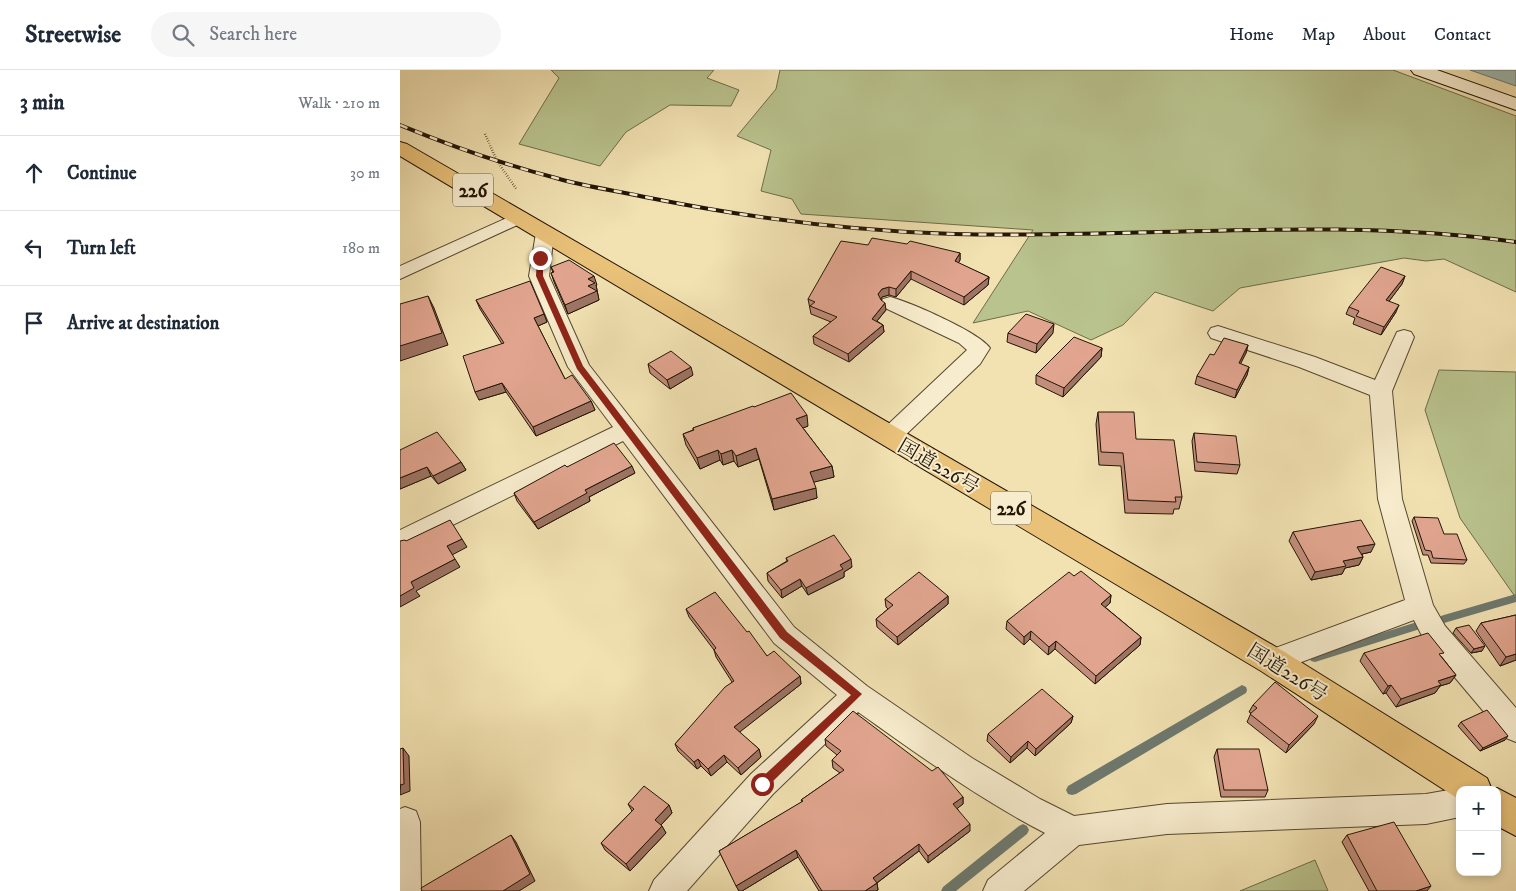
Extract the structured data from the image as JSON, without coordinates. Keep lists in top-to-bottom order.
{
  "streets": {
    "highway": ["226", "国道226号"]
  },
  "page": {
    "header": "Streetwise",
    "search": "Search here",
    "nav": [
      "Home",
      "Map",
      "About",
      "Contact"
    ],
    "heading": ["3 min", "Walk · 210 m"],
    "list": [
      ["Continue", "30 m"],
      ["Turn left", "180 m"],
      "Arrive at destination"
    ],
    "map_buttons": ["+", "−"]
  }
}
